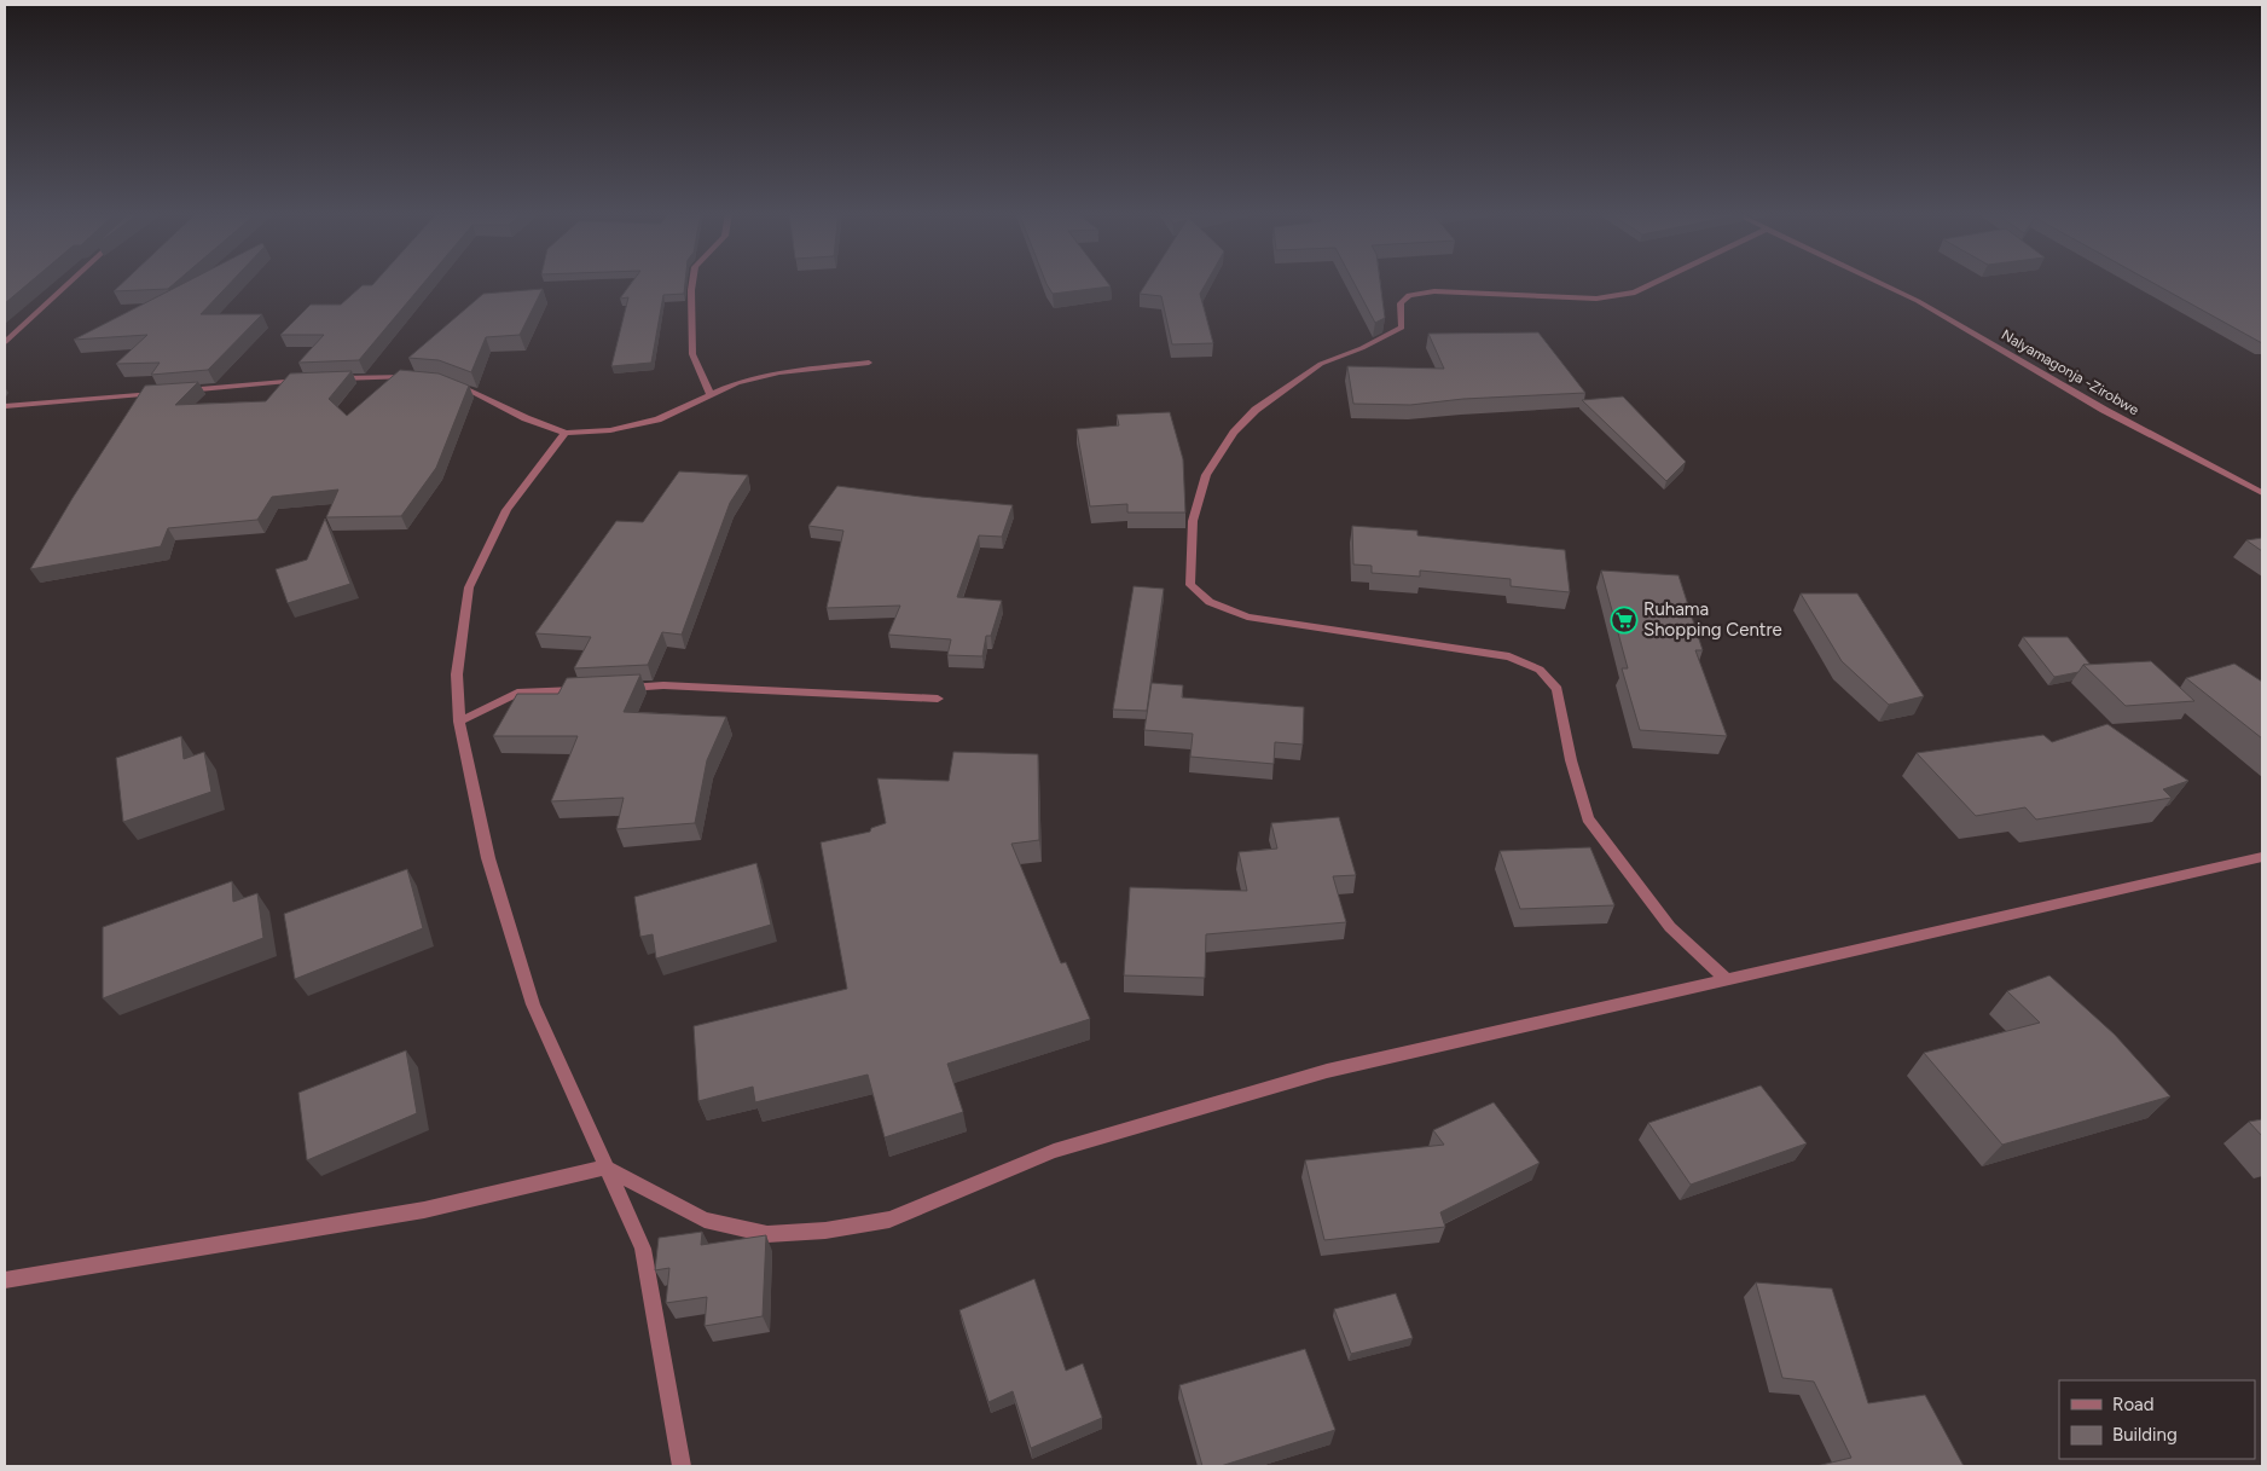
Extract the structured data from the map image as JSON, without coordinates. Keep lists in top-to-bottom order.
{
  "streets": {
    "street": ["Nalyamagonja -Zirobwe"]
  },
  "places": {
    "supermarket": ["Ruhama Shopping Centre"]
  },
  "legend": ["Road", "Building"]
}
